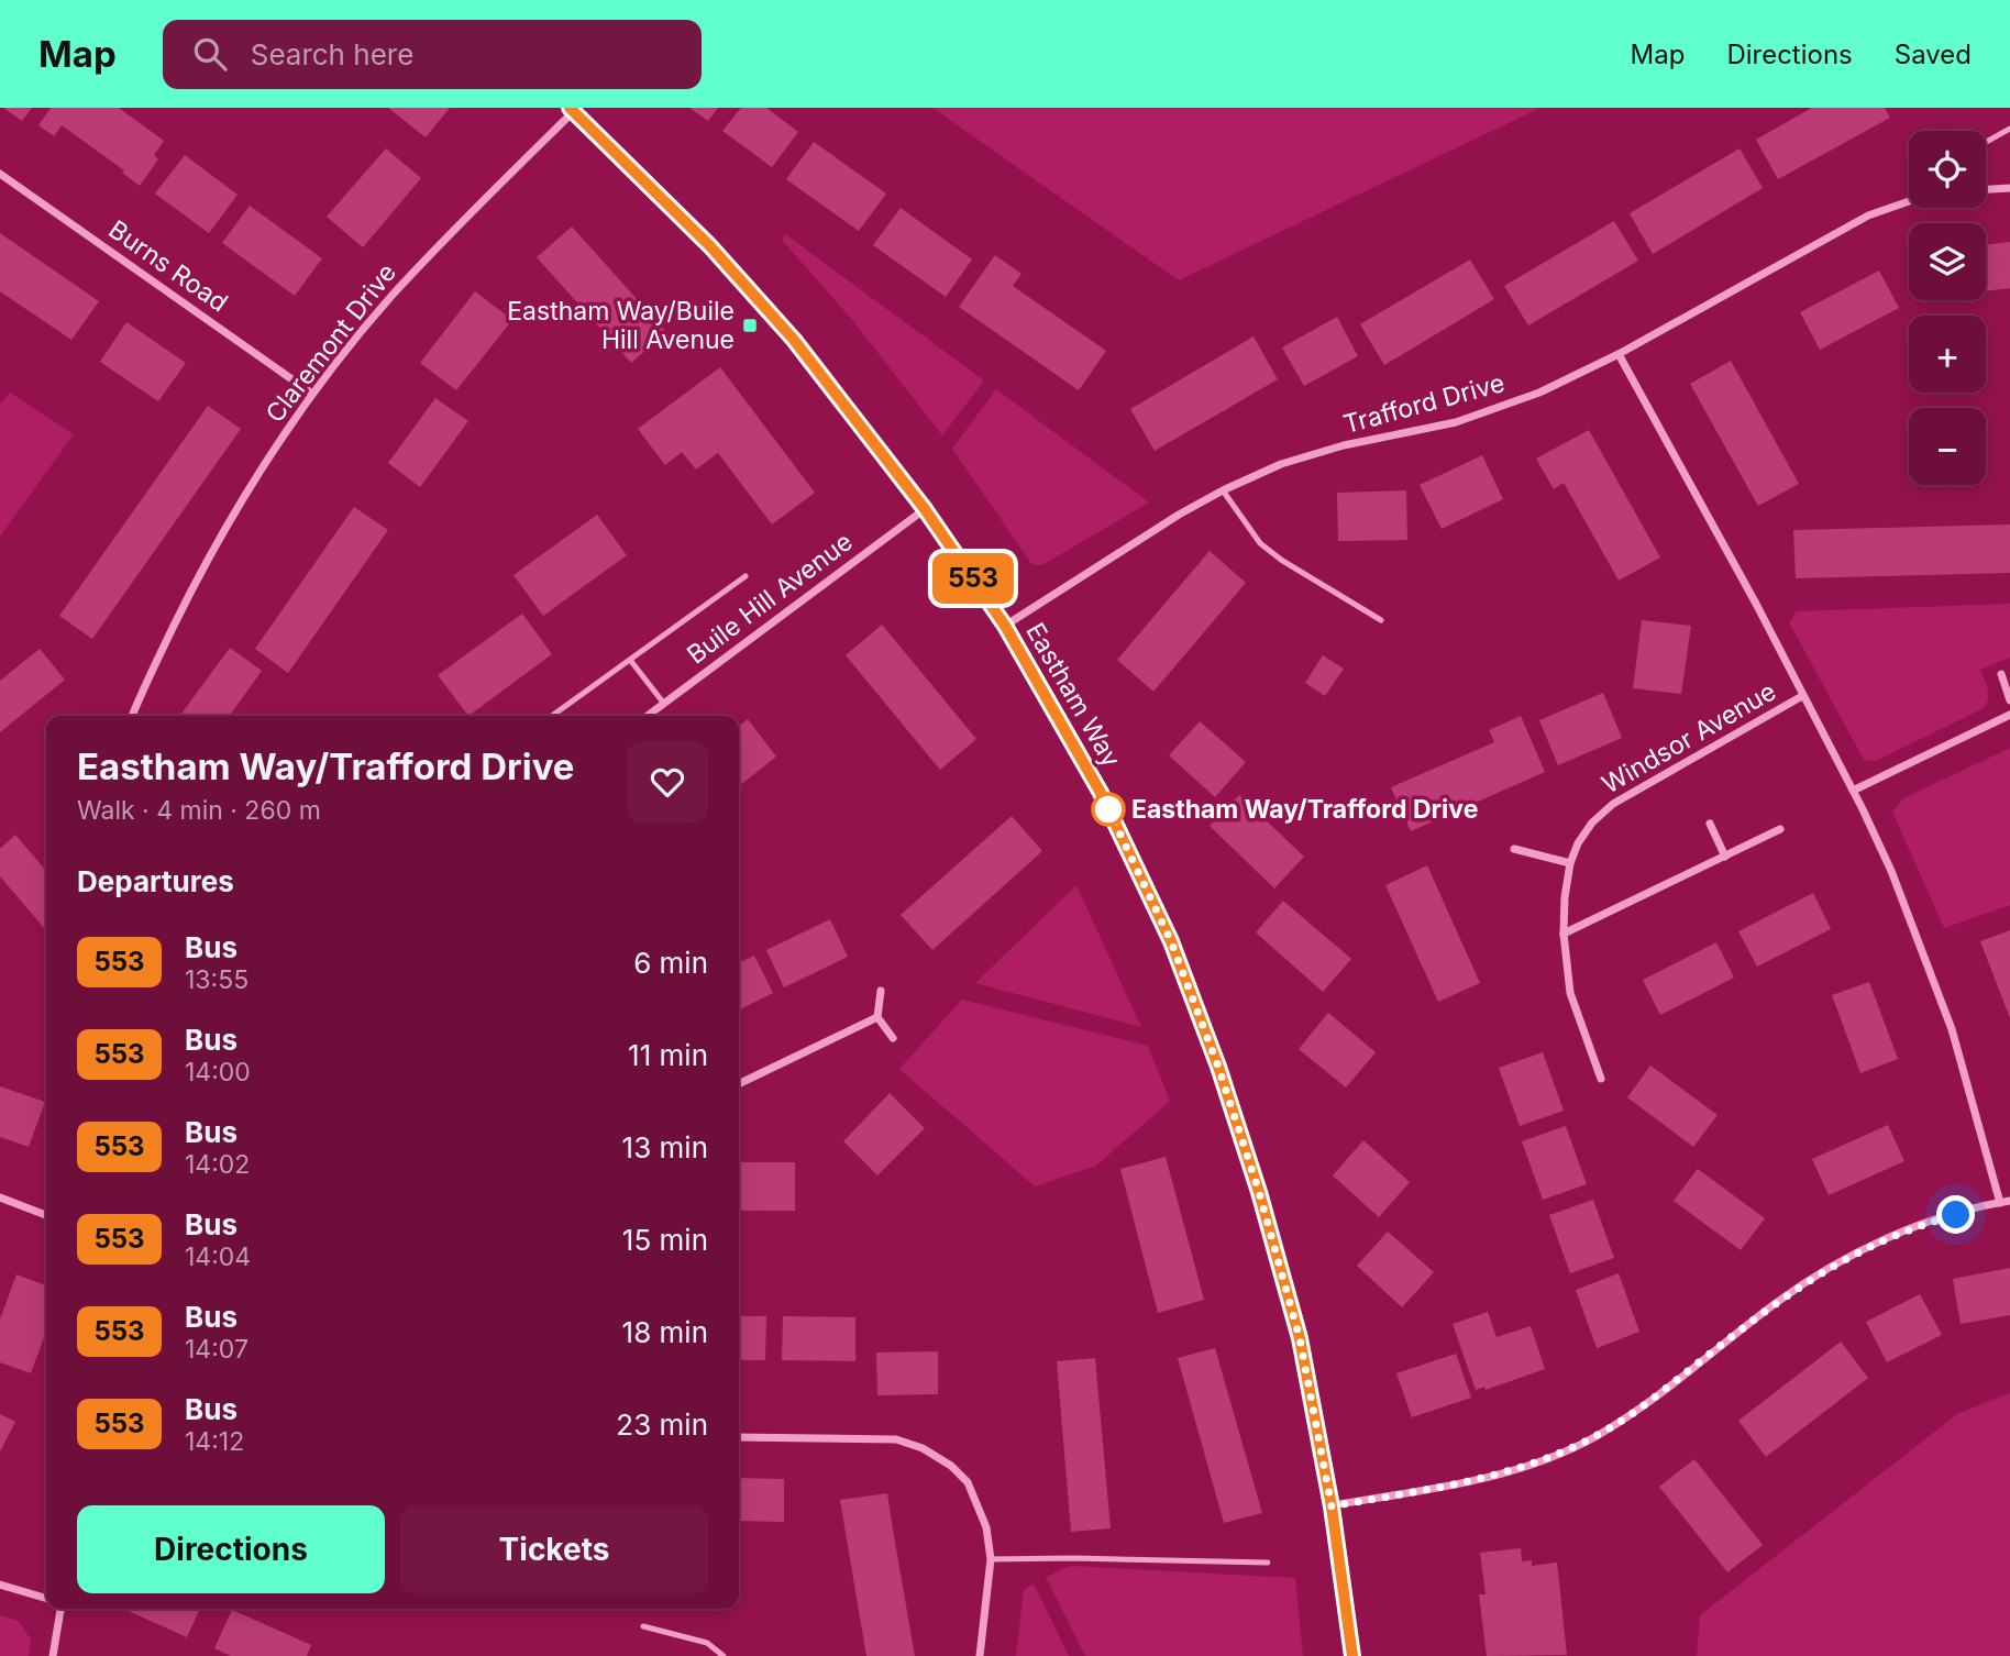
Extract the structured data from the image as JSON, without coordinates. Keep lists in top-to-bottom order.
{
  "streets": {
    "street": [
      "Burns Road",
      "Claremont Drive",
      "Trafford Drive",
      "Buile Hill Avenue",
      "Eastham Way",
      "Windsor Avenue"
    ]
  },
  "crossings": [
    ["Burns Road", "Claremont Drive"],
    ["Claremont Drive", "Eastham Way"],
    ["Trafford Drive", "Eastham Way"],
    ["Trafford Drive", "Windsor Avenue"],
    ["Buile Hill Avenue", "Eastham Way"]
  ],
  "places": {
    "transit": ["Eastham Way/Buile Hill Avenue"],
    "other": ["Eastham Way/Trafford Drive"]
  },
  "lines": ["bus line 553"],
  "page": {
    "header": "Map",
    "search": "Search here",
    "nav": ["Map", "Directions", "Saved"],
    "on_map": "553",
    "map_buttons": ["+", "−"],
    "heading": [
      ["Eastham Way/Trafford Drive", "Walk · 4 min · 260 m"],
      "Departures"
    ],
    "list": [
      {
        "mark": "553",
        "name": "Bus",
        "note": "13:55",
        "value": "6 min"
      },
      {
        "mark": "553",
        "name": "Bus",
        "note": "14:00",
        "value": "11 min"
      },
      {
        "mark": "553",
        "name": "Bus",
        "note": "14:02",
        "value": "13 min"
      },
      {
        "mark": "553",
        "name": "Bus",
        "note": "14:04",
        "value": "15 min"
      },
      {
        "mark": "553",
        "name": "Bus",
        "note": "14:07",
        "value": "18 min"
      },
      {
        "mark": "553",
        "name": "Bus",
        "note": "14:12",
        "value": "23 min"
      }
    ],
    "buttons": ["Directions", "Tickets"]
  }
}
